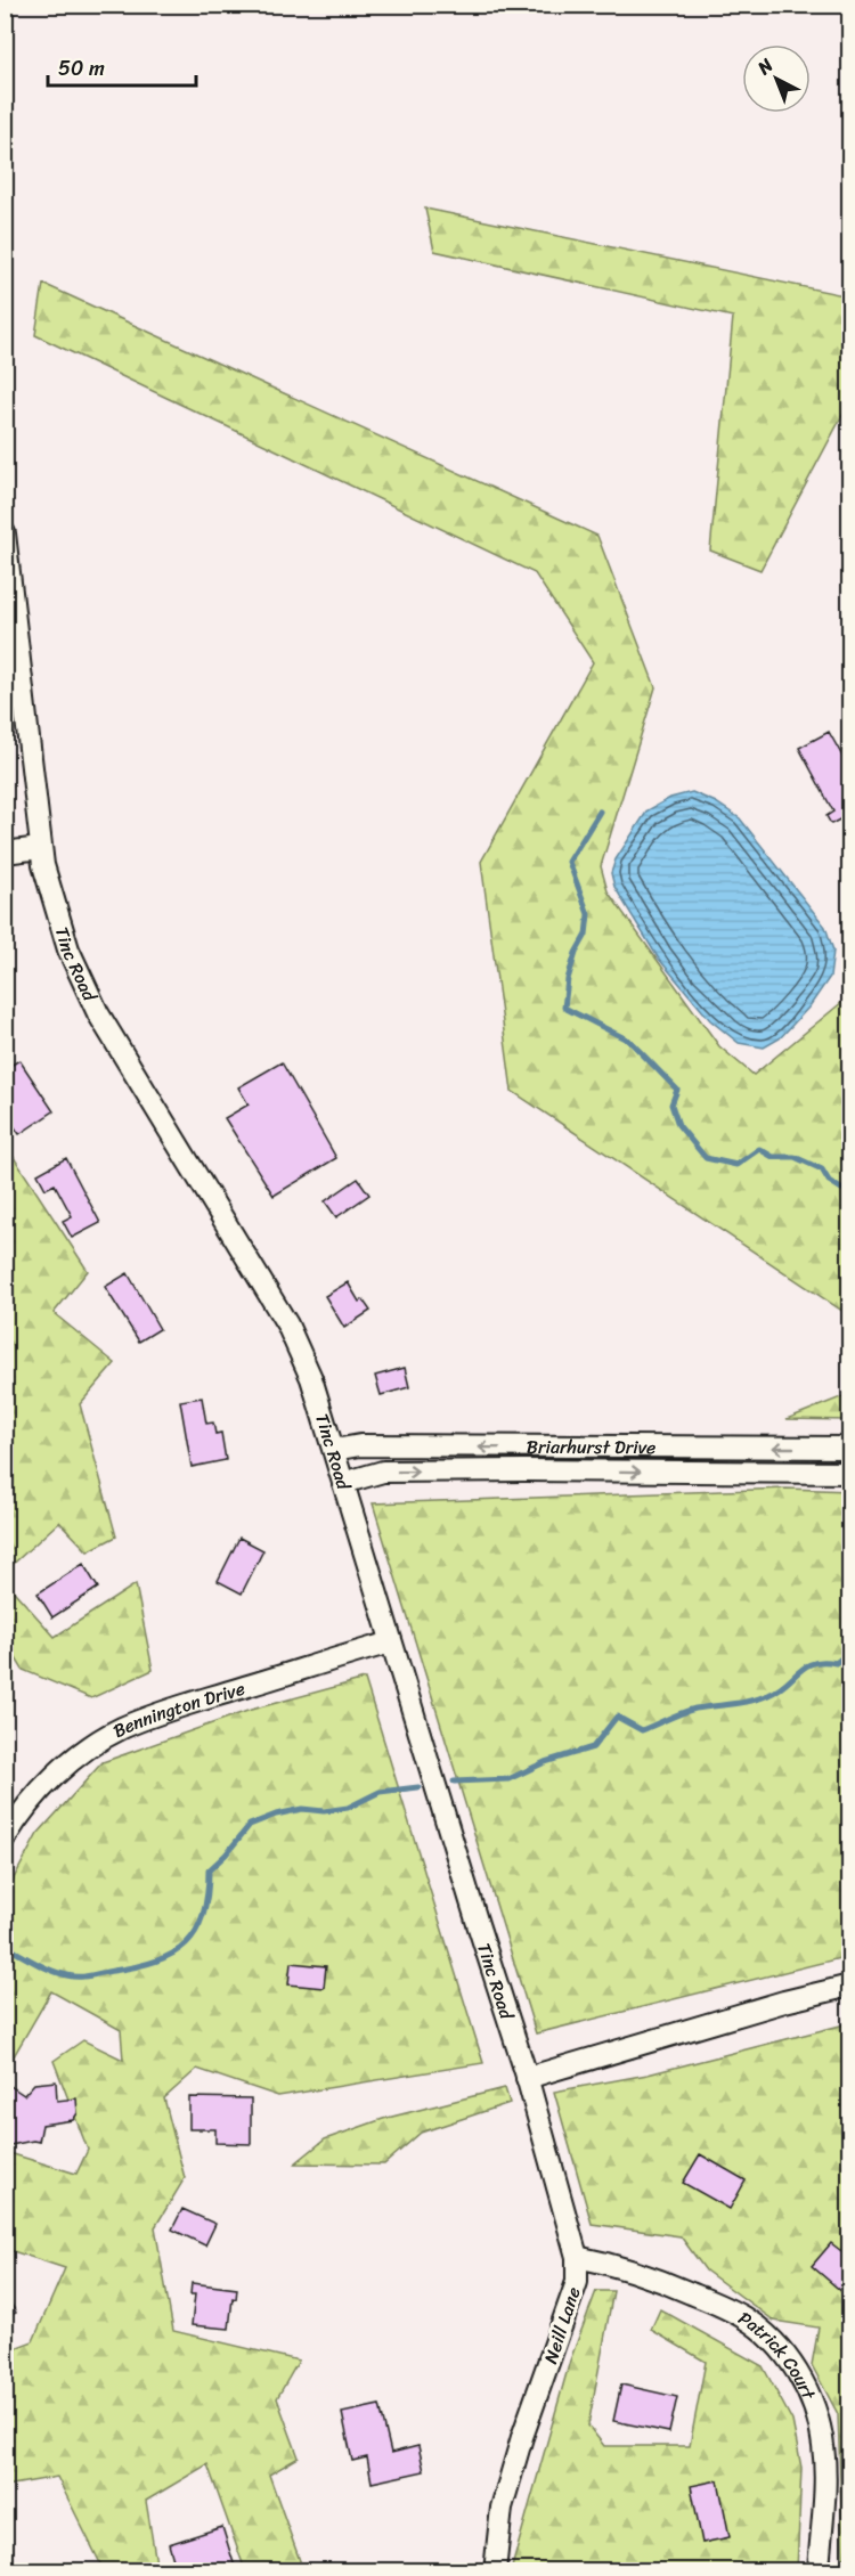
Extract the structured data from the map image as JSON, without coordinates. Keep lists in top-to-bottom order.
{
  "streets": {
    "street": [
      "Tinc Road",
      "Briarhurst Drive",
      "Bennington Drive",
      "Neill Lane",
      "Patrick Court"
    ]
  },
  "crossings": [
    ["Tinc Road", "Briarhurst Drive"],
    ["Tinc Road", "Bennington Drive"],
    ["Tinc Road", "Neill Lane"],
    ["Neill Lane", "Patrick Court"]
  ],
  "scale_bar": "50 m",
  "north": "top left"
}
